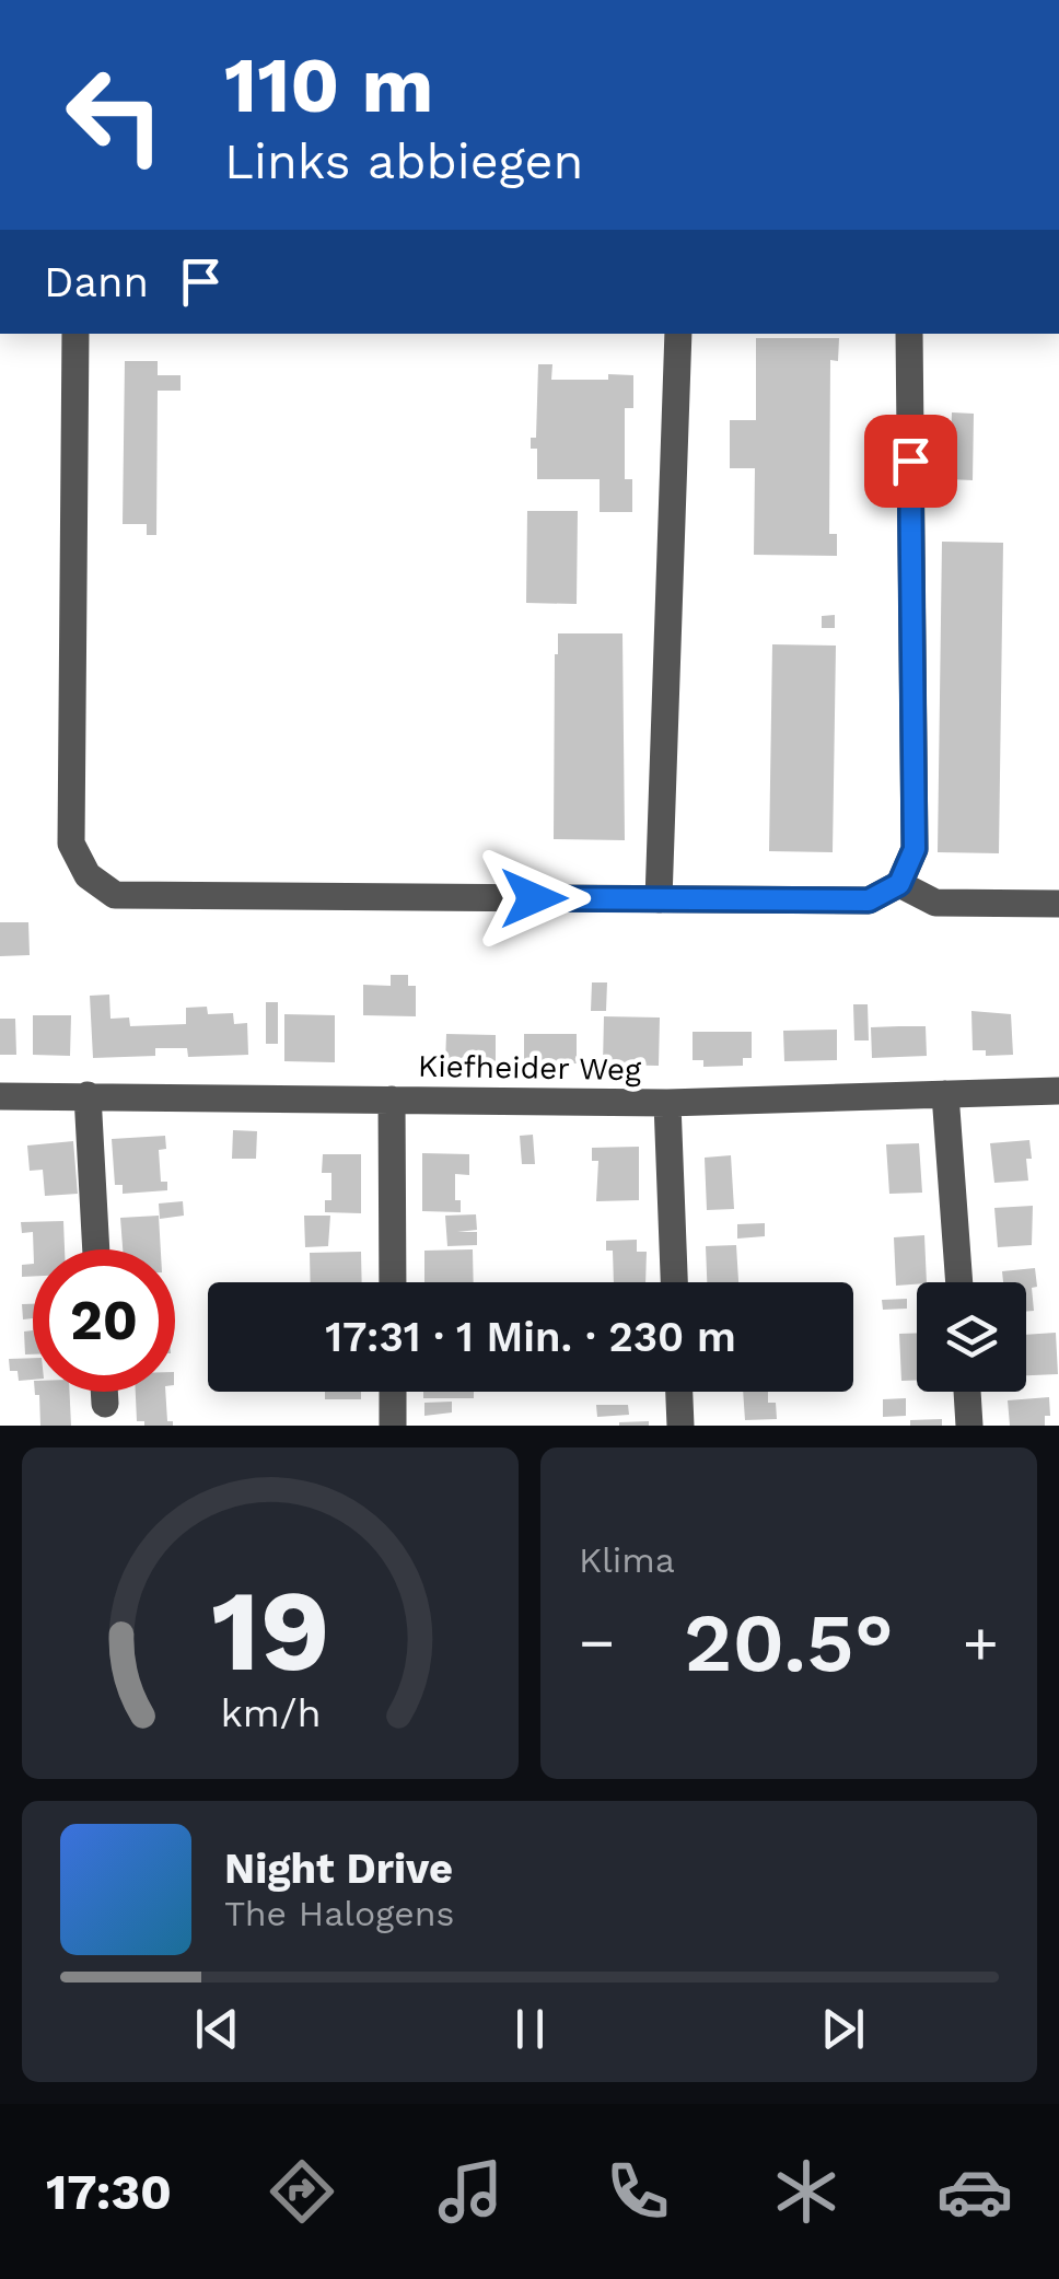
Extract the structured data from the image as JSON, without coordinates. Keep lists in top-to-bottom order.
{
  "streets": {
    "street": ["Kiefheider Weg"]
  },
  "page": {
    "turn": ["110 m", "Links abbiegen"],
    "then": "Dann",
    "limit": "20",
    "trip": "17:31 · 1 Min. · 230 m",
    "tile": "Klima",
    "heat": ["−", "20.5°", "+"],
    "song": ["Night Drive", "The Halogens"],
    "tabs": "17:30",
    "gauge": ["19", "km/h"]
  }
}
